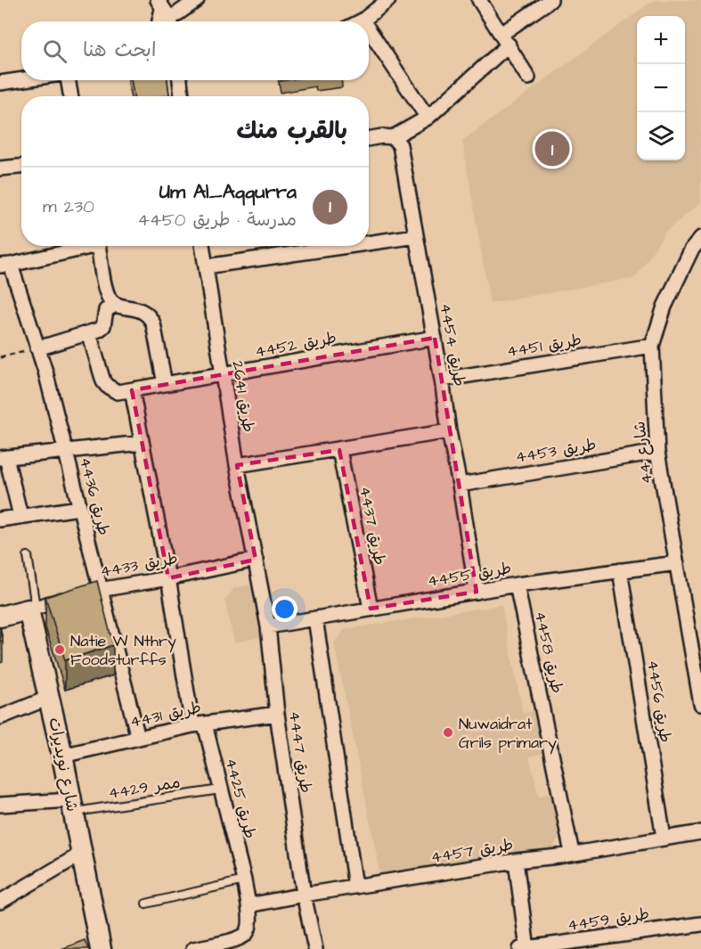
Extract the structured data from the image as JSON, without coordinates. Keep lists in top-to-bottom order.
{
  "streets": {
    "street": [
      "طريق 4452",
      "طريق 4454",
      "طريق 4451",
      "طريق 2641",
      "طريق 4453",
      "شارع 44",
      "طريق 4436",
      "طريق 4437",
      "طريق 4433",
      "طريق 4455",
      "طريق 4458",
      "طريق 4456",
      "طريق 4431",
      "طريق 4447",
      "شارع نويديرات",
      "طريق 4425",
      "طريق 4457",
      "طريق 4459"
    ],
    "lane": ["ممر 4429"]
  },
  "crossings": [
    ["طريق 4452", "طريق 4454"],
    ["طريق 4452", "طريق 2641"],
    ["طريق 4452", "طريق 4425"],
    ["طريق 4454", "طريق 4451"],
    ["طريق 4454", "طريق 4453"],
    ["طريق 4454", "طريق 4455"],
    ["طريق 4451", "شارع 44"],
    ["طريق 2641", "طريق 4433"],
    ["طريق 2641", "طريق 4447"],
    ["طريق 4453", "شارع 44"],
    ["شارع 44", "طريق 4455"],
    ["طريق 4436", "طريق 4433"],
    ["طريق 4436", "طريق 4431"],
    ["طريق 4437", "طريق 4455"],
    ["طريق 4433", "طريق 4447"],
    ["طريق 4433", "شارع نويديرات"],
    ["طريق 4433", "طريق 4425"],
    ["طريق 4455", "طريق 4458"],
    ["طريق 4455", "طريق 4456"],
    ["طريق 4455", "طريق 4447"],
    ["طريق 4458", "طريق 4457"],
    ["طريق 4456", "طريق 4457"],
    ["طريق 4431", "طريق 4447"],
    ["طريق 4431", "شارع نويديرات"],
    ["طريق 4431", "طريق 4425"],
    ["طريق 4447", "طريق 4457"],
    ["شارع نويديرات", "ممر 4429"],
    ["ممر 4429", "طريق 4425"],
    ["طريق 4425", "طريق 4457"]
  ],
  "places": ["Natie W Nthry Foodsturffs", "Nuwaidrat Grils primary"],
  "page": {
    "map_buttons": ["+", "−"],
    "search": "ابحث هنا",
    "heading": "بالقرب منك",
    "pins": "1",
    "list": [
      {
        "mark": "1",
        "name": "Um Al_Aqqurra",
        "note": "مدرسة · طريق 4450",
        "value": "230 m"
      }
    ]
  }
}
